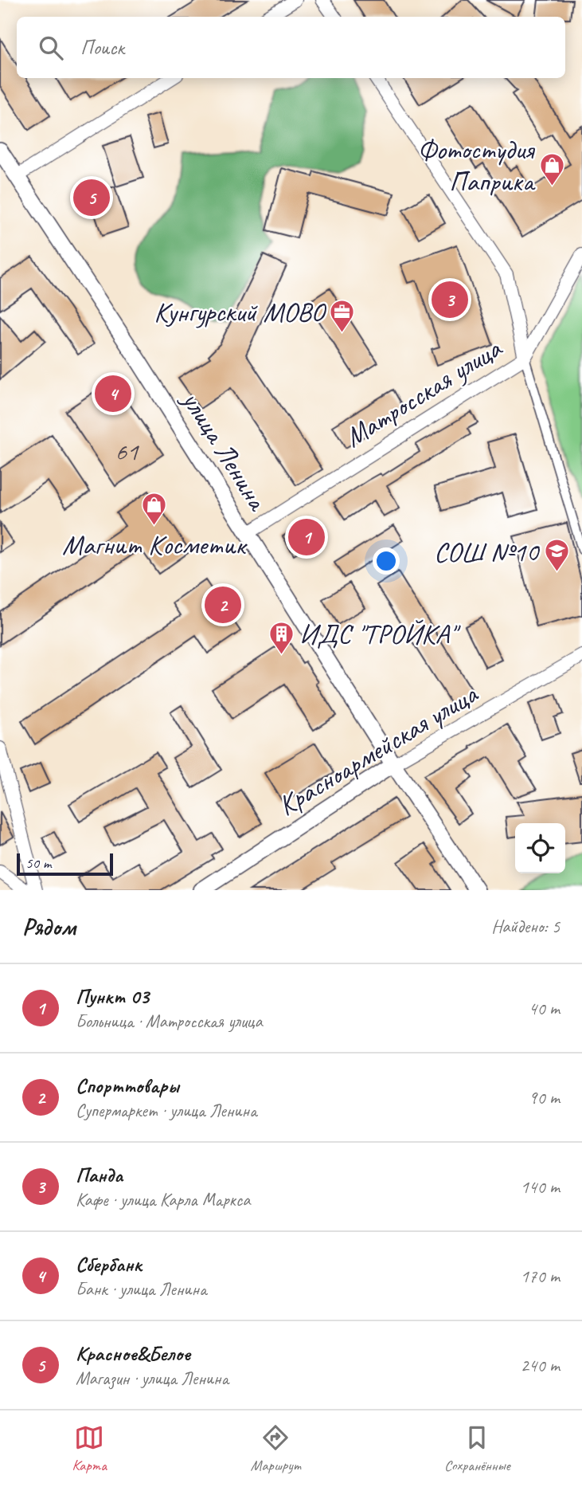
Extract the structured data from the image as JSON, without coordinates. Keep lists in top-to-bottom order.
{
  "streets": {
    "street": ["Матросская улица", "улица Ленина", "Красноармейская улица"]
  },
  "crossings": [
    ["Матросская улица", "улица Ленина"],
    ["улица Ленина", "Красноармейская улица"]
  ],
  "places": {
    "shop": ["Фотостудия Паприка", "Магнит Косметик"],
    "office": ["Кунгурский МОВО"],
    "school or university": ["СОШ №10"],
    "building": ["ИДС \"ТРОЙКА\""]
  },
  "house_numbers": ["61"],
  "scale_bar": "50 m",
  "page": {
    "search": "Поиск",
    "pins": [
      "5",
      "3",
      "4",
      "1",
      "2"
    ],
    "scale": "50 m",
    "heading": ["Рядом", "Найдено: 5"],
    "list": [
      {
        "mark": "1",
        "name": "Пункт 03",
        "note": "Больница · Матросская улица",
        "value": "40 m"
      },
      {
        "mark": "2",
        "name": "Спорттовары",
        "note": "Супермаркет · улица Ленина",
        "value": "90 m"
      },
      {
        "mark": "3",
        "name": "Панда",
        "note": "Кафе · улица Карла Маркса",
        "value": "140 m"
      },
      {
        "mark": "4",
        "name": "Сбербанк",
        "note": "Банк · улица Ленина",
        "value": "170 m"
      },
      {
        "mark": "5",
        "name": "Красное&Белое",
        "note": "Магазин · улица Ленина",
        "value": "240 m"
      }
    ],
    "nav": ["Карта", "Маршрут", "Сохранённые"]
  }
}
